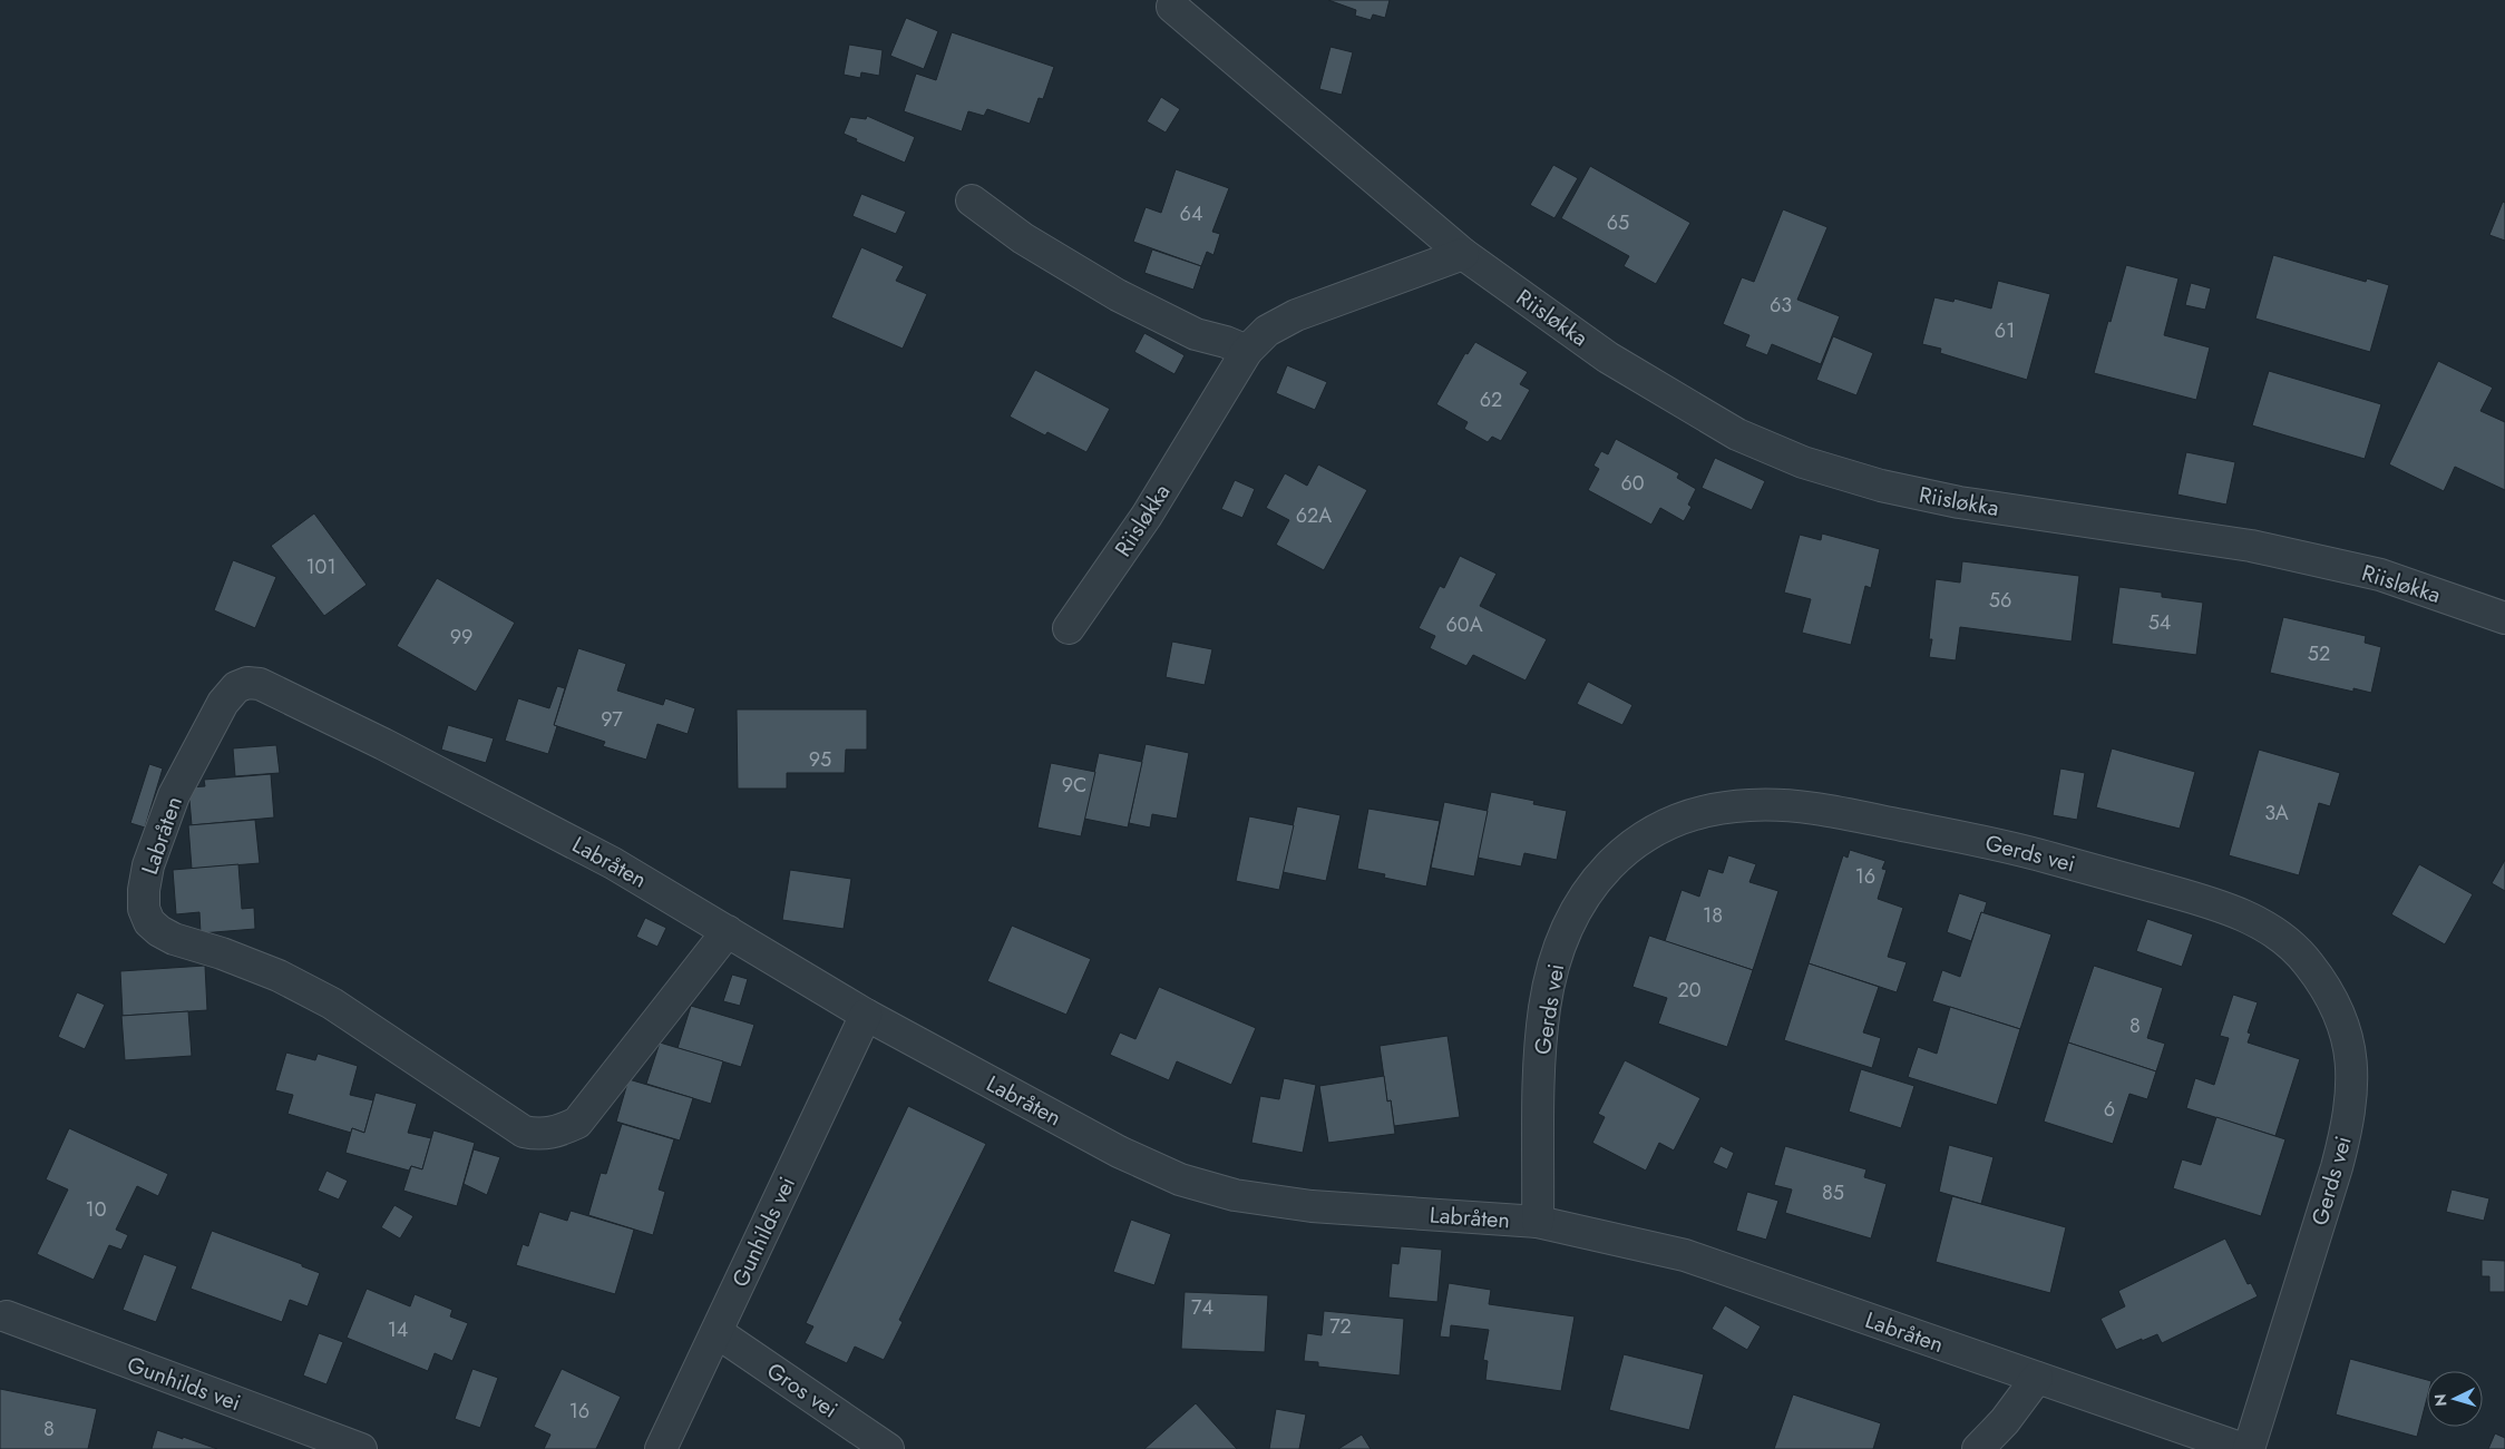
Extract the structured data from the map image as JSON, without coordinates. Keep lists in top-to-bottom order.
{
  "streets": {
    "street": [
      "Riisløkka",
      "Labråten",
      "Gerds vei",
      "Gunhilds vei",
      "Gros vei"
    ]
  },
  "crossings": [
    ["Labråten", "Gerds vei"],
    ["Labråten", "Gunhilds vei"],
    ["Gunhilds vei", "Gros vei"]
  ],
  "house_numbers": [
    "64",
    "65",
    "63",
    "61",
    "62",
    "60",
    "62A",
    "101",
    "56",
    "54",
    "60A",
    "99",
    "52",
    "97",
    "95",
    "9C",
    "3A",
    "16",
    "18",
    "20",
    "8",
    "6",
    "85",
    "10",
    "74",
    "72",
    "14",
    "16",
    "8"
  ],
  "north": "left"
}
